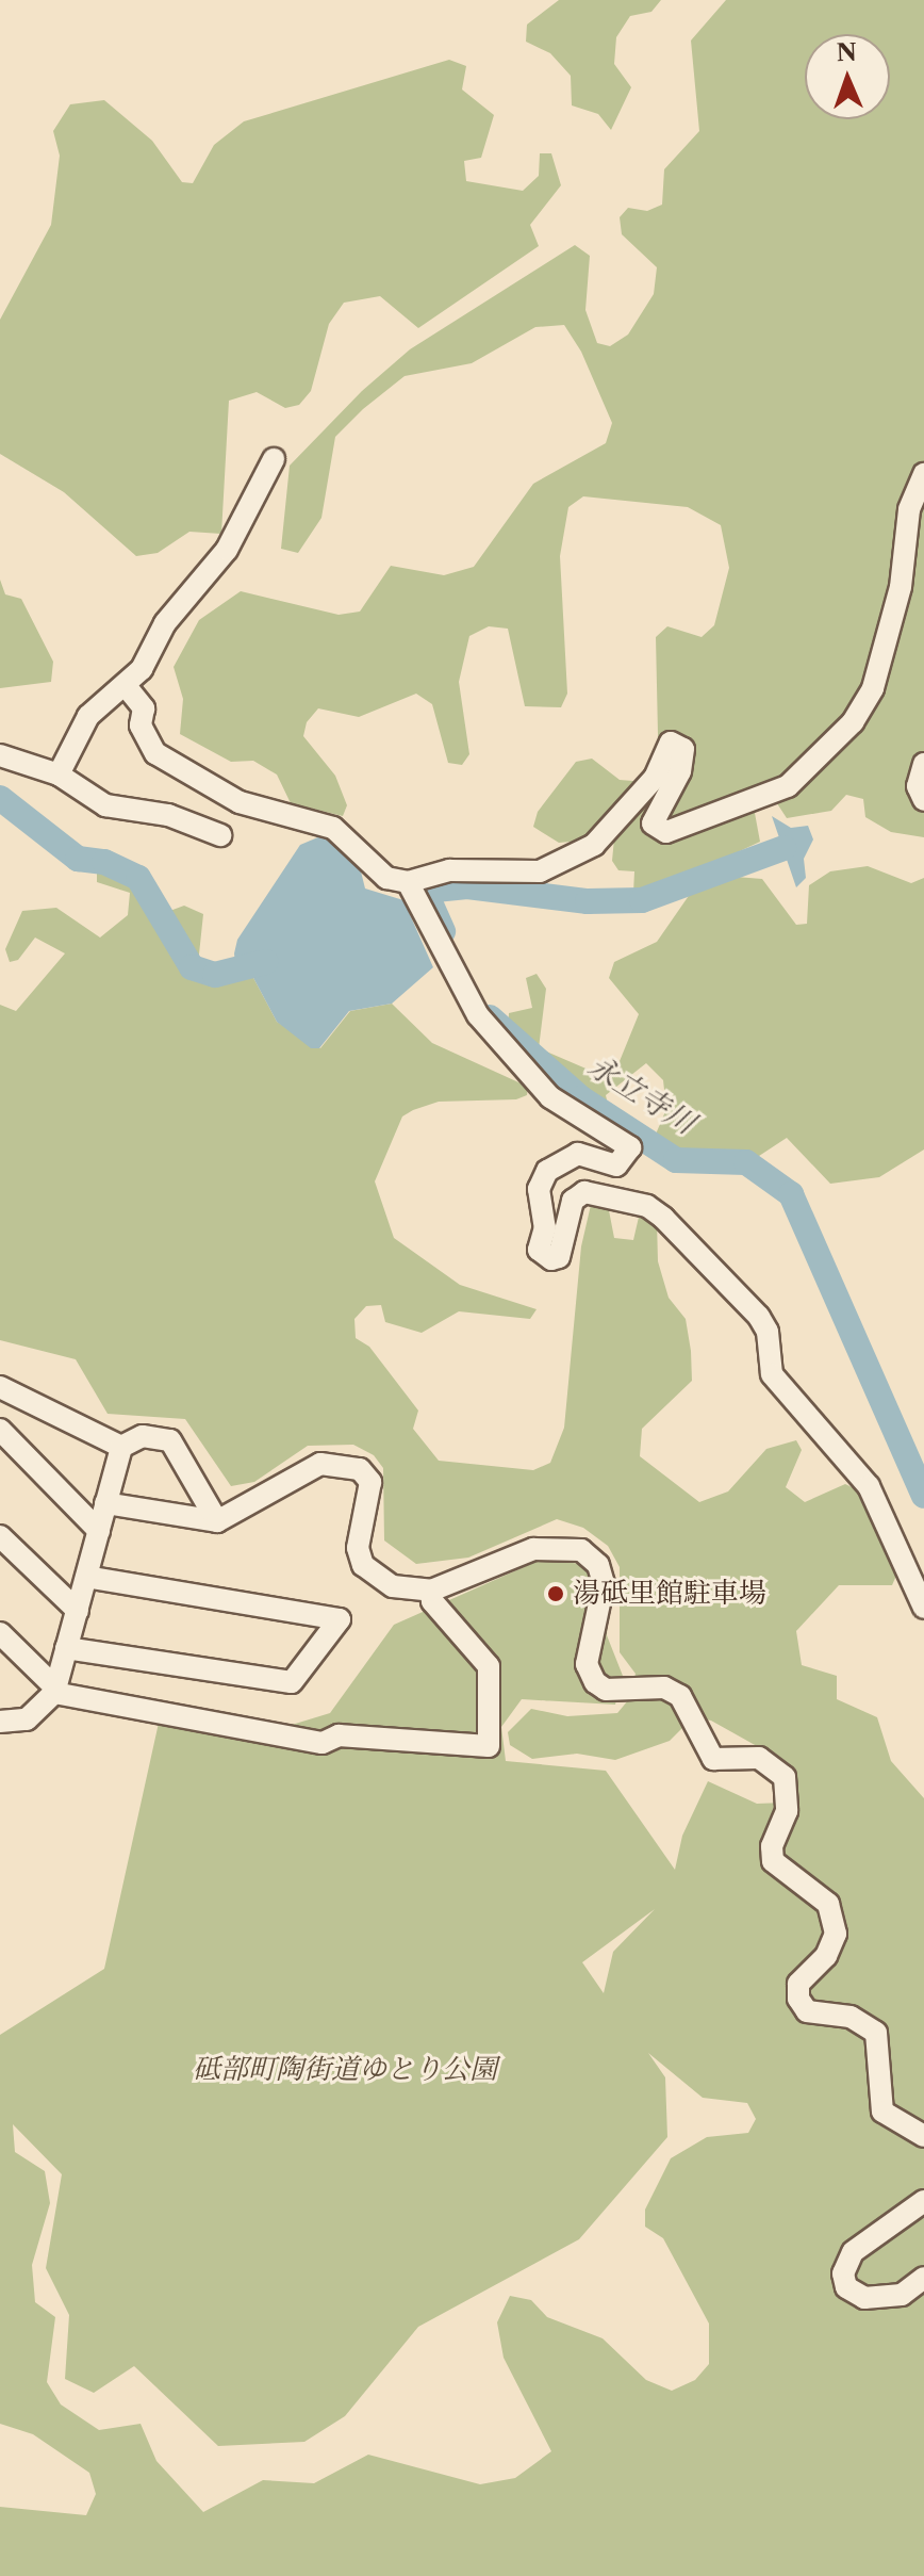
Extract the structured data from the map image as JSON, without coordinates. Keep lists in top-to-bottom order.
{
  "water": ["永立寺川"],
  "parks": ["砥部町陶街道ゆとり公園"],
  "places": ["湯砥里館駐車場"],
  "north": "top"
}
